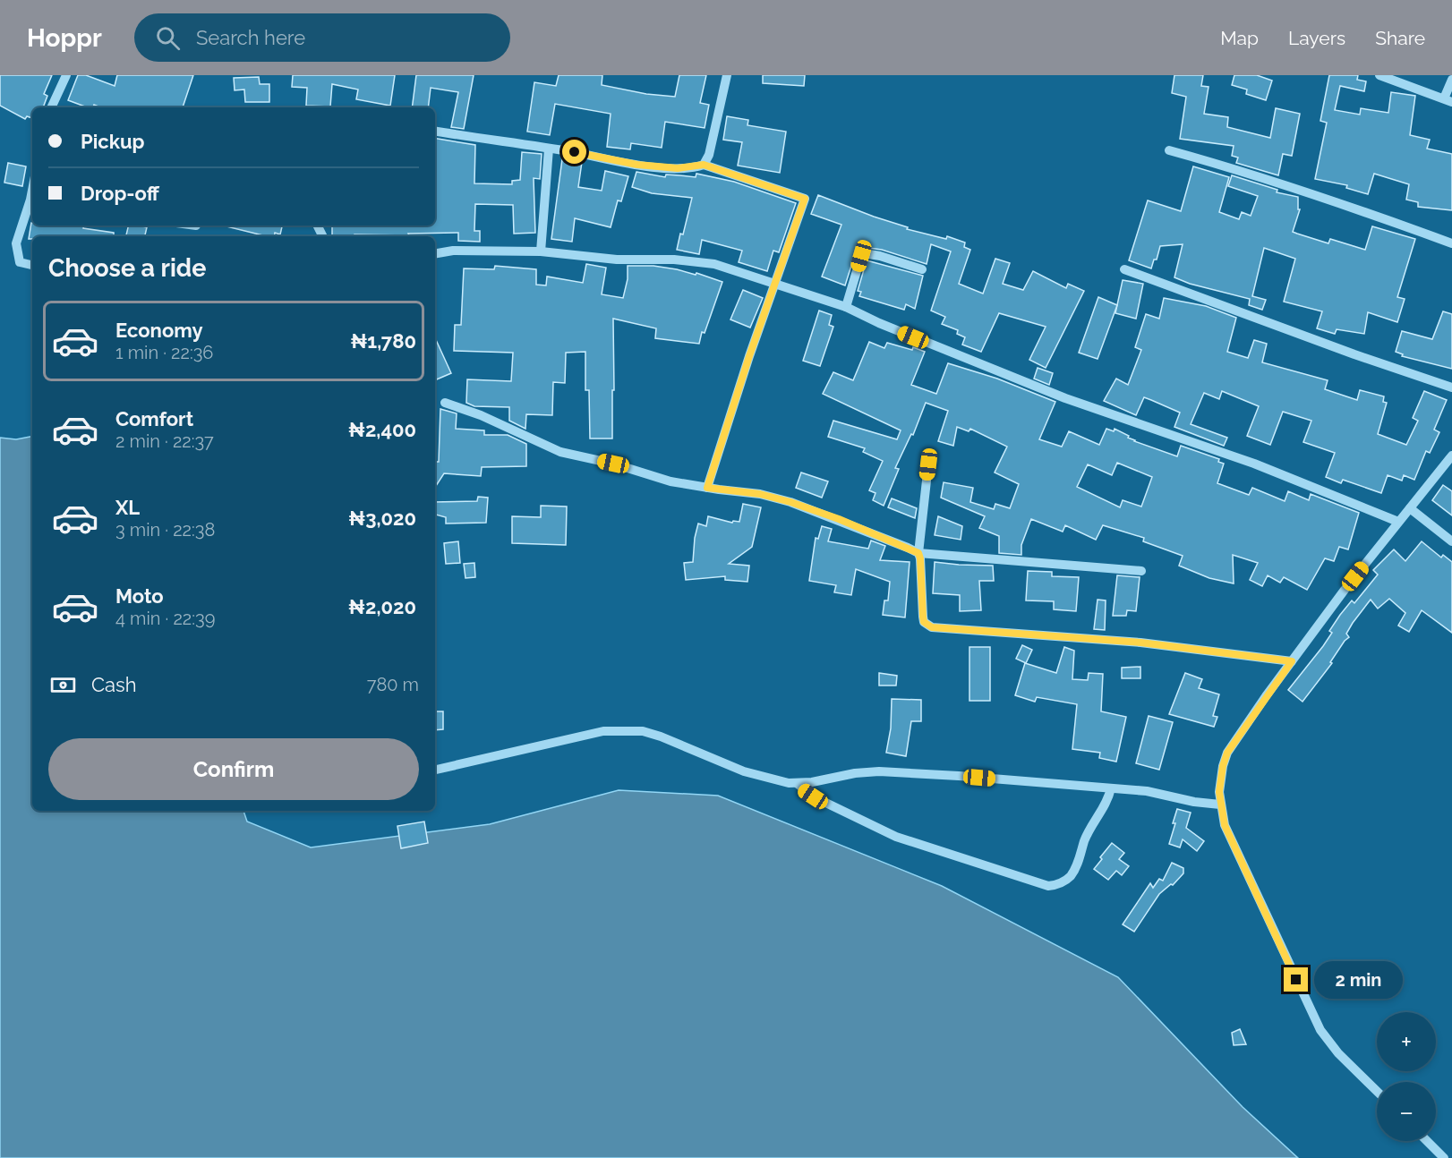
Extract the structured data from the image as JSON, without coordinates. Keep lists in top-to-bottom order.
{
  "page": {
    "header": "Hoppr",
    "search": "Search here",
    "nav": ["Map", "Layers", "Share"],
    "banner": ["Pickup", "Drop-off"],
    "heading": "Choose a ride",
    "list": [
      {
        "name": "Economy",
        "note": "1 min · 22:36",
        "value": "₦1,780"
      },
      {
        "name": "Comfort",
        "note": "2 min · 22:37",
        "value": "₦2,400"
      },
      {
        "name": "XL",
        "note": "3 min · 22:38",
        "value": "₦3,020"
      },
      {
        "name": "Moto",
        "note": "4 min · 22:39",
        "value": "₦2,020"
      }
    ],
    "pay": ["Cash", "780 m"],
    "buttons": "Confirm",
    "bubble": "2 min",
    "map_buttons": ["+", "−"]
  }
}
